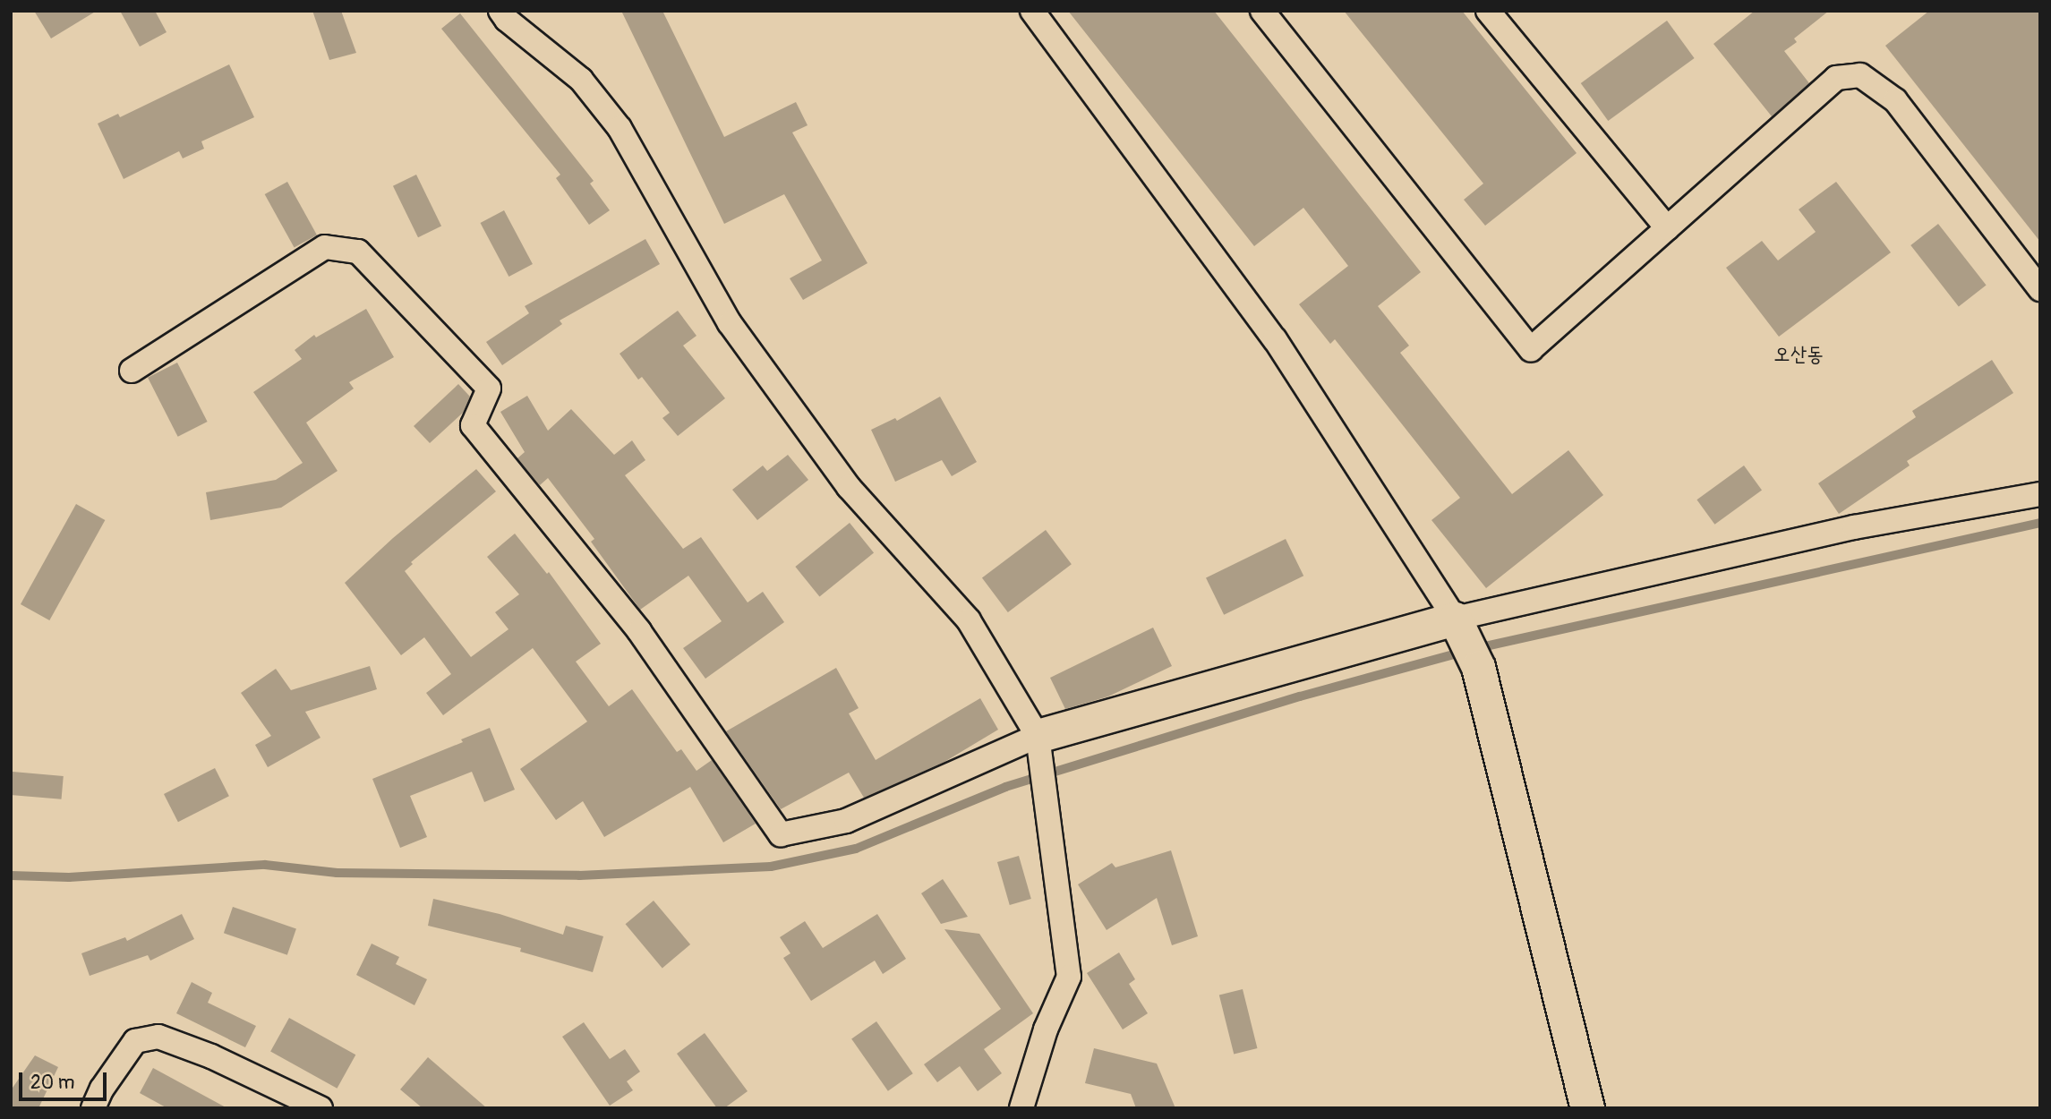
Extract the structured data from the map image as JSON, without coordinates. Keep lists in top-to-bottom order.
{
  "districts": ["오산동"],
  "scale_bar": "20 m"
}
